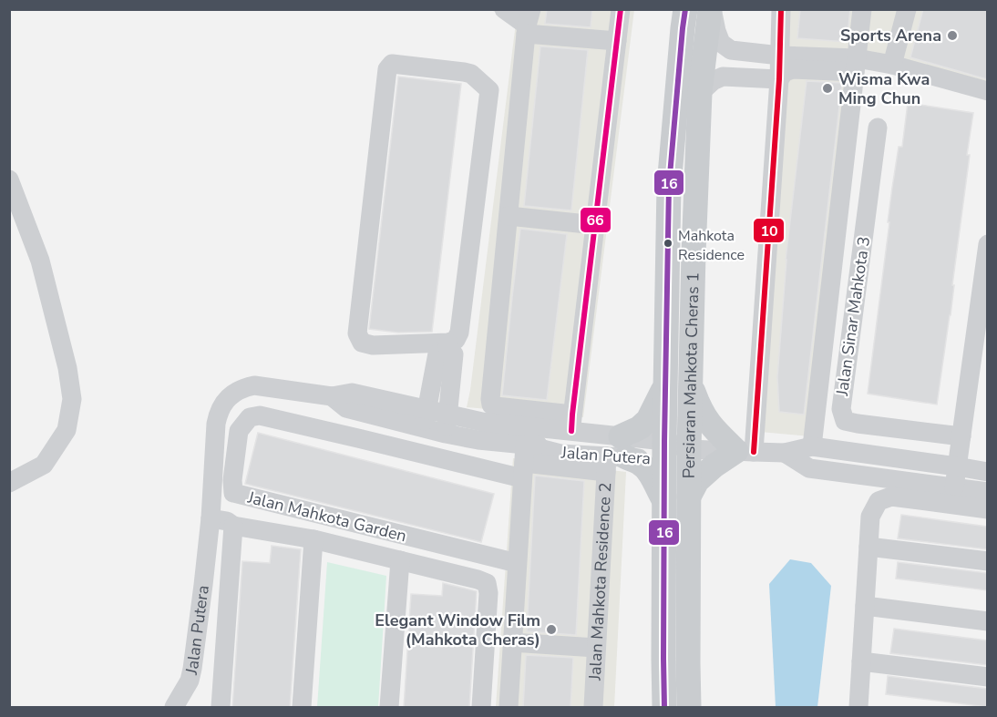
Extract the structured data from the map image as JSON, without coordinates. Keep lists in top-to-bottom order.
{
  "streets": {
    "main road": ["Persiaran Mahkota Cheras 1"],
    "street": [
      "Jalan Sinar Mahkota 3",
      "Jalan Putera",
      "Jalan Mahkota Garden",
      "Jalan Mahkota Residence 2"
    ]
  },
  "crossings": [
    ["Persiaran Mahkota Cheras 1", "Jalan Putera"],
    ["Jalan Putera", "Jalan Mahkota Garden"],
    ["Jalan Putera", "Jalan Mahkota Residence 2"]
  ],
  "places": [
    "Sports Arena",
    "Wisma Kwa Ming Chun",
    "Mahkota Residence",
    "Elegant Window Film (Mahkota Cheras)"
  ],
  "lines": ["transit line 66", "transit line 10", "transit line 16"]
}
